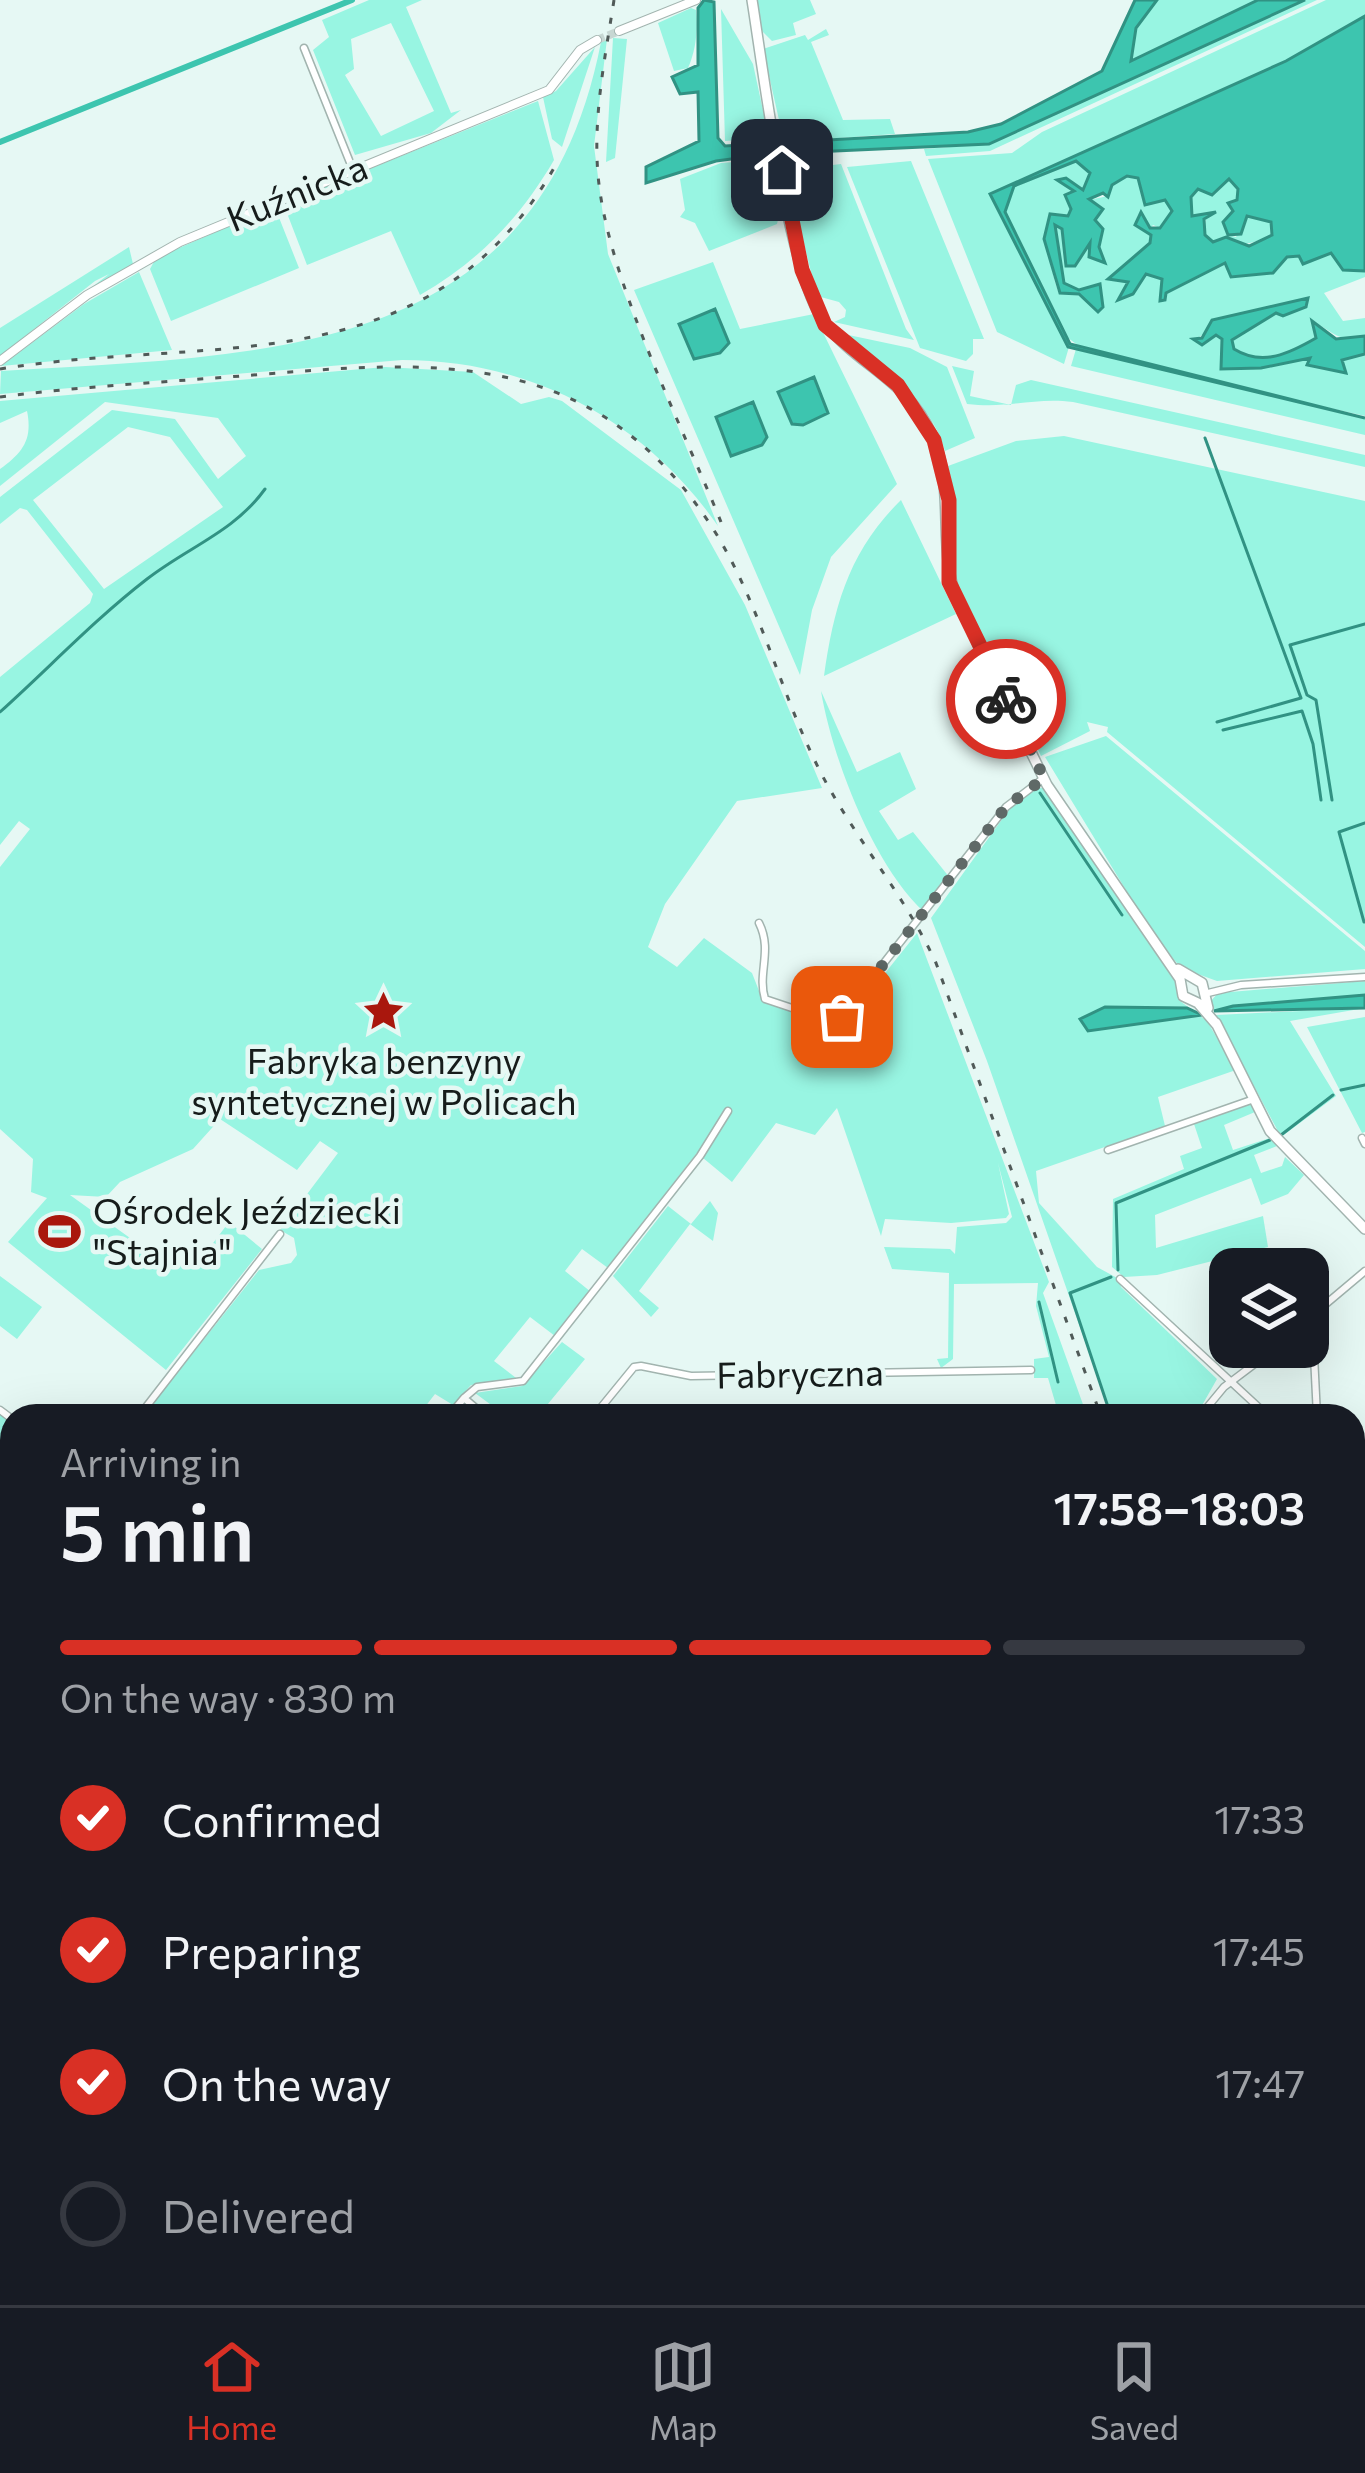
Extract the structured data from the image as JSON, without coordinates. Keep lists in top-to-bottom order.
{
  "streets": {
    "street": ["Kuźnicka", "Fabryczna"]
  },
  "places": {
    "place": ["Fabryka benzyny syntetycznej w Policach"],
    "sports": ["Ośrodek Jeździecki \"Stajnia\""]
  },
  "page": {
    "heading": ["5 min", "Arriving in", "17:58–18:03"],
    "bar": "On the way · 830 m",
    "list": [
      ["Confirmed", "17:33"],
      ["Preparing", "17:45"],
      ["On the way", "17:47"],
      "Delivered"
    ],
    "tabs": ["Home", "Map", "Saved"]
  }
}
